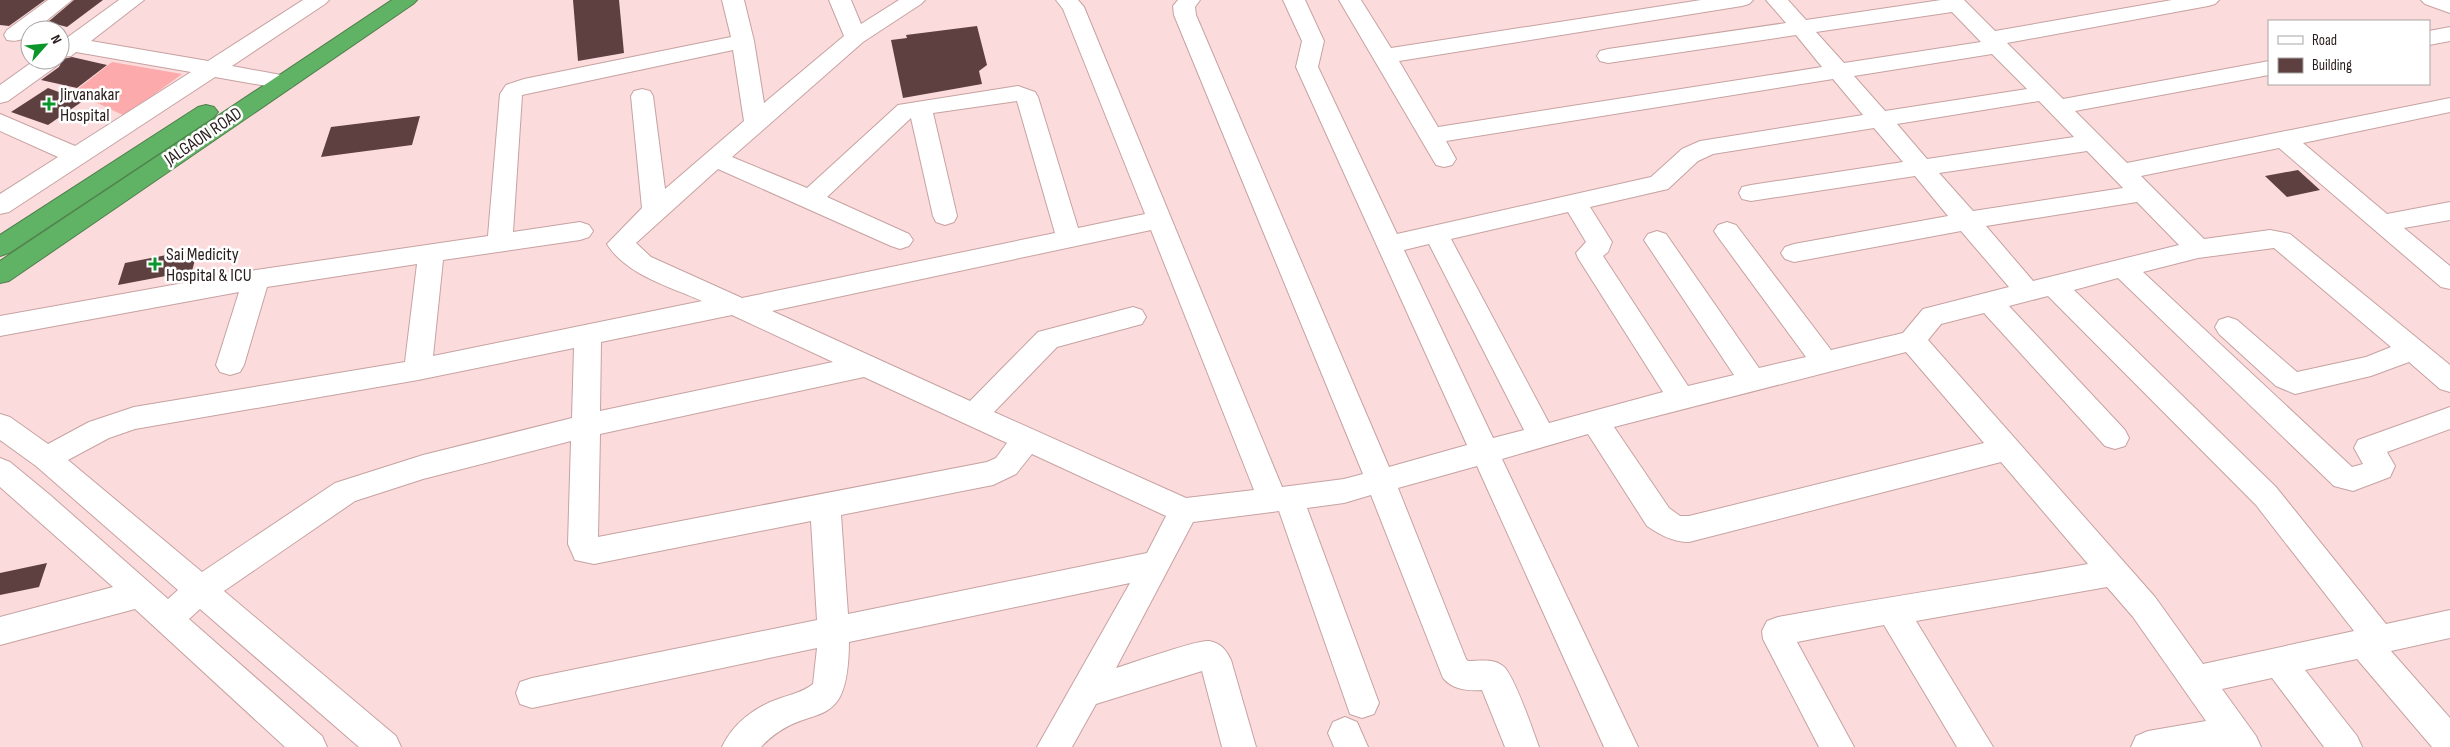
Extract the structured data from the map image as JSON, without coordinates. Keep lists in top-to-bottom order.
{
  "streets": {
    "highway": ["JALGAON ROAD"]
  },
  "places": {
    "health": ["Jirvanakar Hospital", "Sai Medicity Hospital & ICU"]
  },
  "legend": ["Road", "Building"],
  "north": "top right"
}
